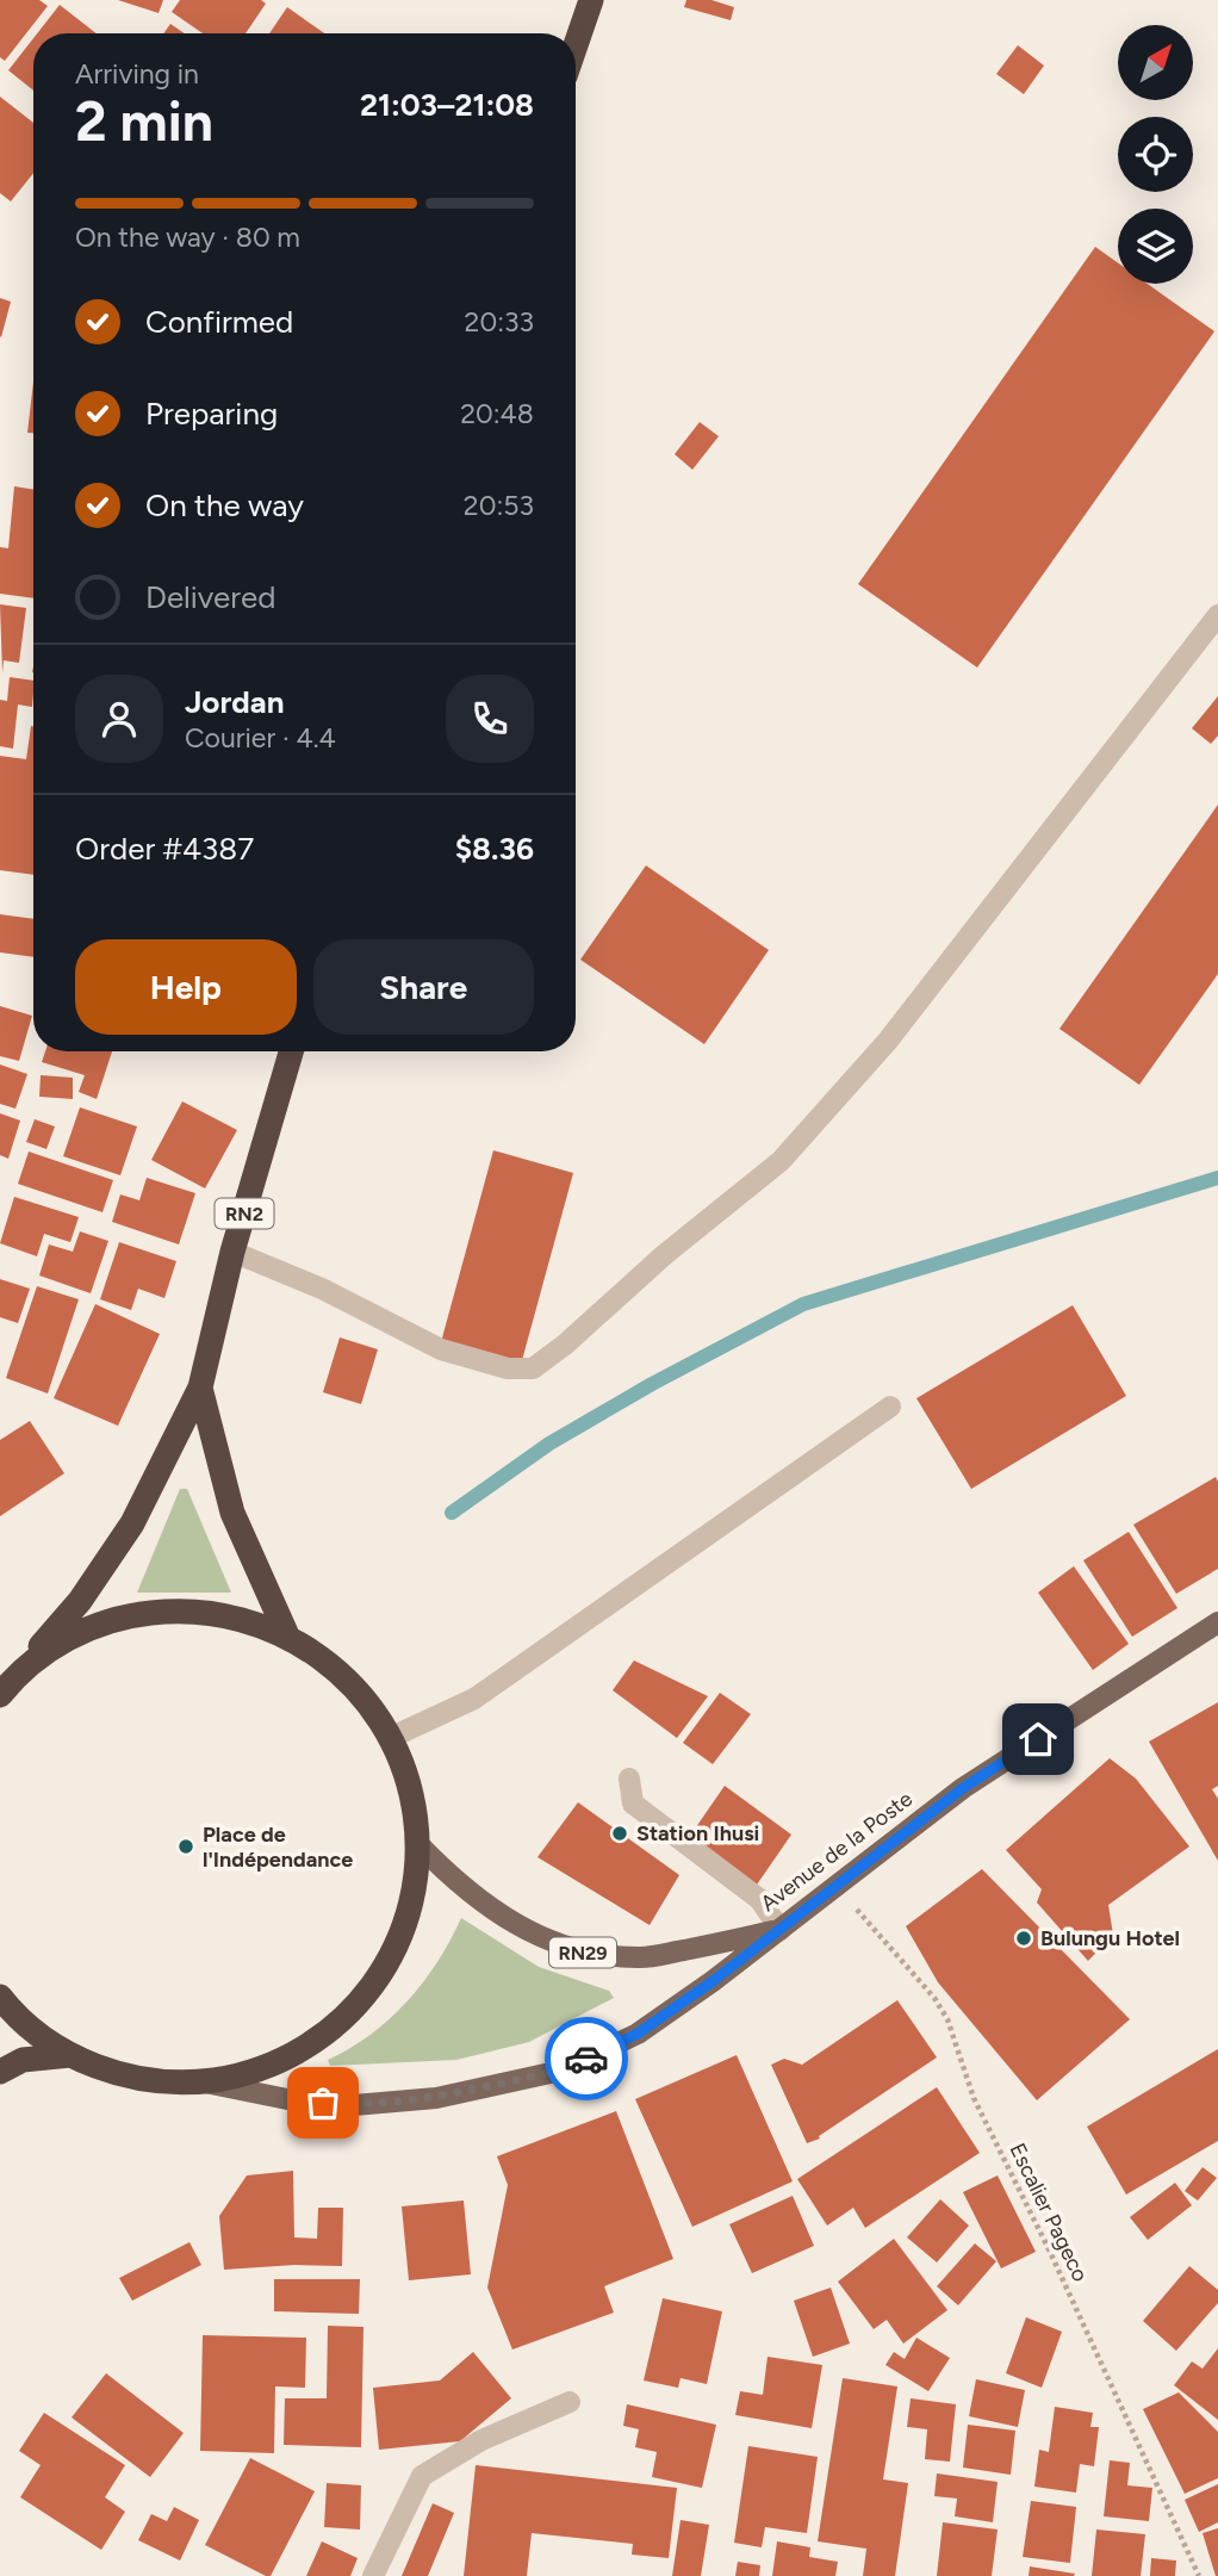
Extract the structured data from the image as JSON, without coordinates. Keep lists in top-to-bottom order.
{
  "streets": {
    "highway": ["RN2"],
    "main road": ["Avenue de la Poste", "RN29"],
    "path": ["Escalier Pageco"]
  },
  "crossings": [
    ["Avenue de la Poste", "RN29"],
    ["Avenue de la Poste", "Escalier Pageco"]
  ],
  "places": ["Station Ihusi", "Place de l'Indépendance", "Bulungu Hotel"],
  "north": "top right",
  "page": {
    "heading": ["2 min", "Arriving in", "21:03–21:08"],
    "panel": [
      "Jordan",
      "Courier · 4.4",
      "Order #4387",
      "$8.36"
    ],
    "bar": "On the way · 80 m",
    "list": [
      ["Confirmed", "20:33"],
      ["Preparing", "20:48"],
      ["On the way", "20:53"],
      "Delivered"
    ],
    "buttons": ["Help", "Share"]
  }
}
